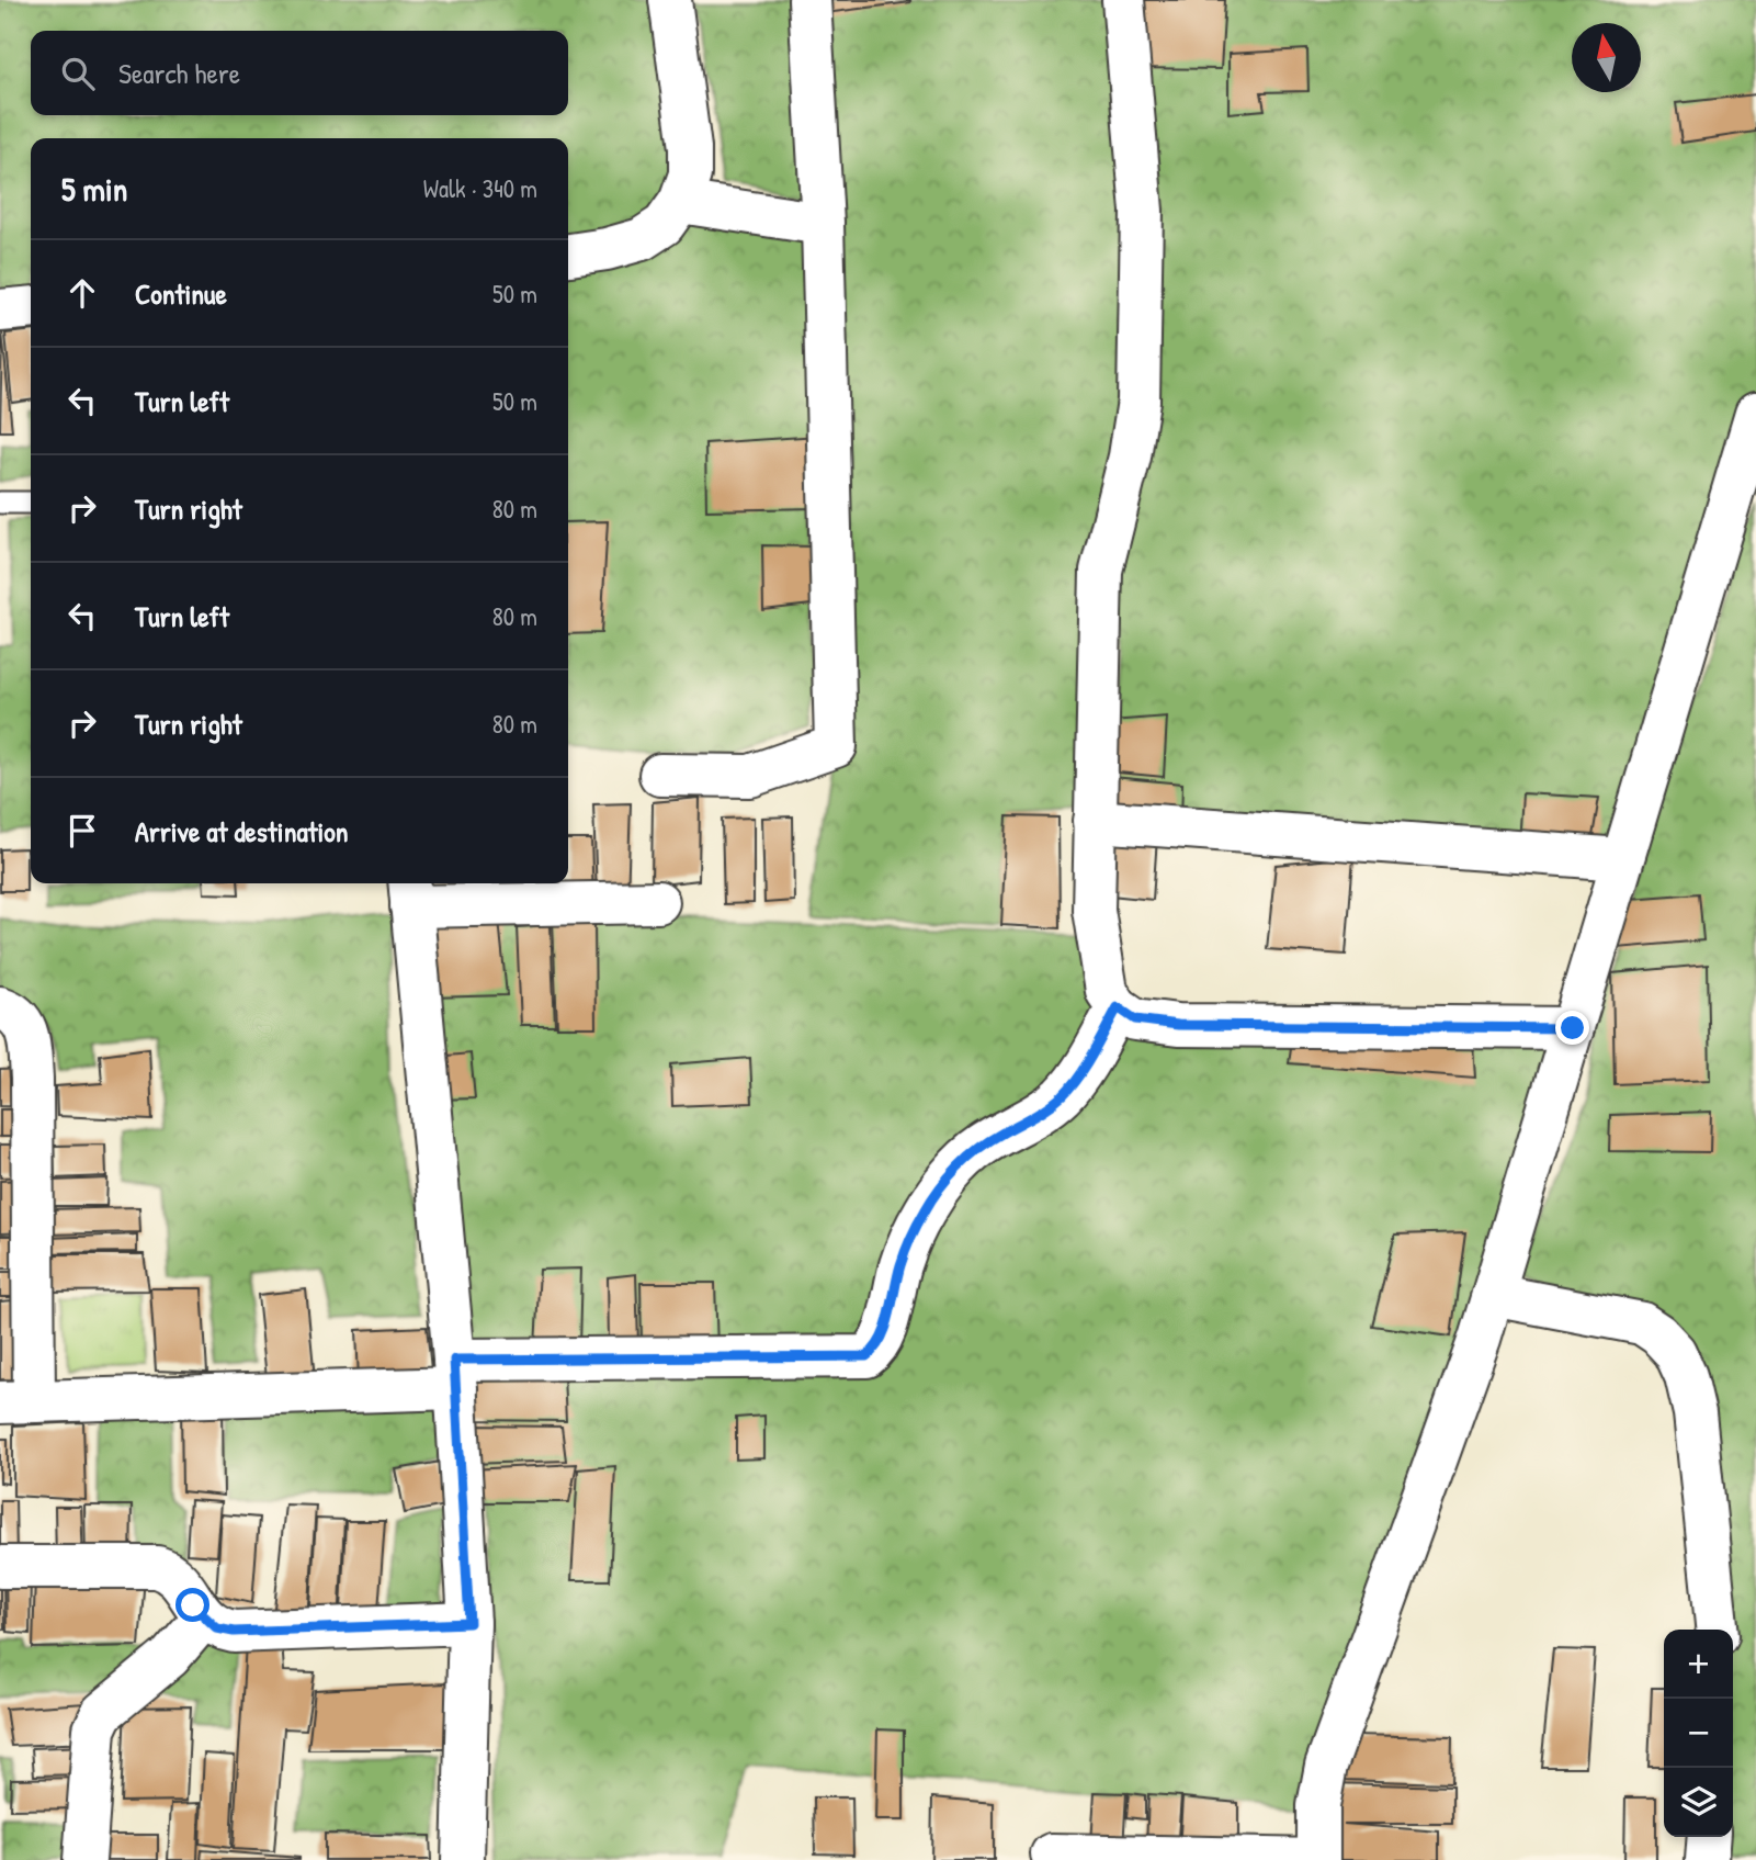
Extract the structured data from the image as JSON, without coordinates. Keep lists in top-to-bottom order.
{
  "north": "top",
  "page": {
    "search": "Search here",
    "heading": ["5 min", "Walk · 340 m"],
    "list": [
      ["Continue", "50 m"],
      ["Turn left", "50 m"],
      ["Turn right", "80 m"],
      ["Turn left", "80 m"],
      ["Turn right", "80 m"],
      "Arrive at destination"
    ],
    "map_buttons": ["+", "−"]
  }
}
